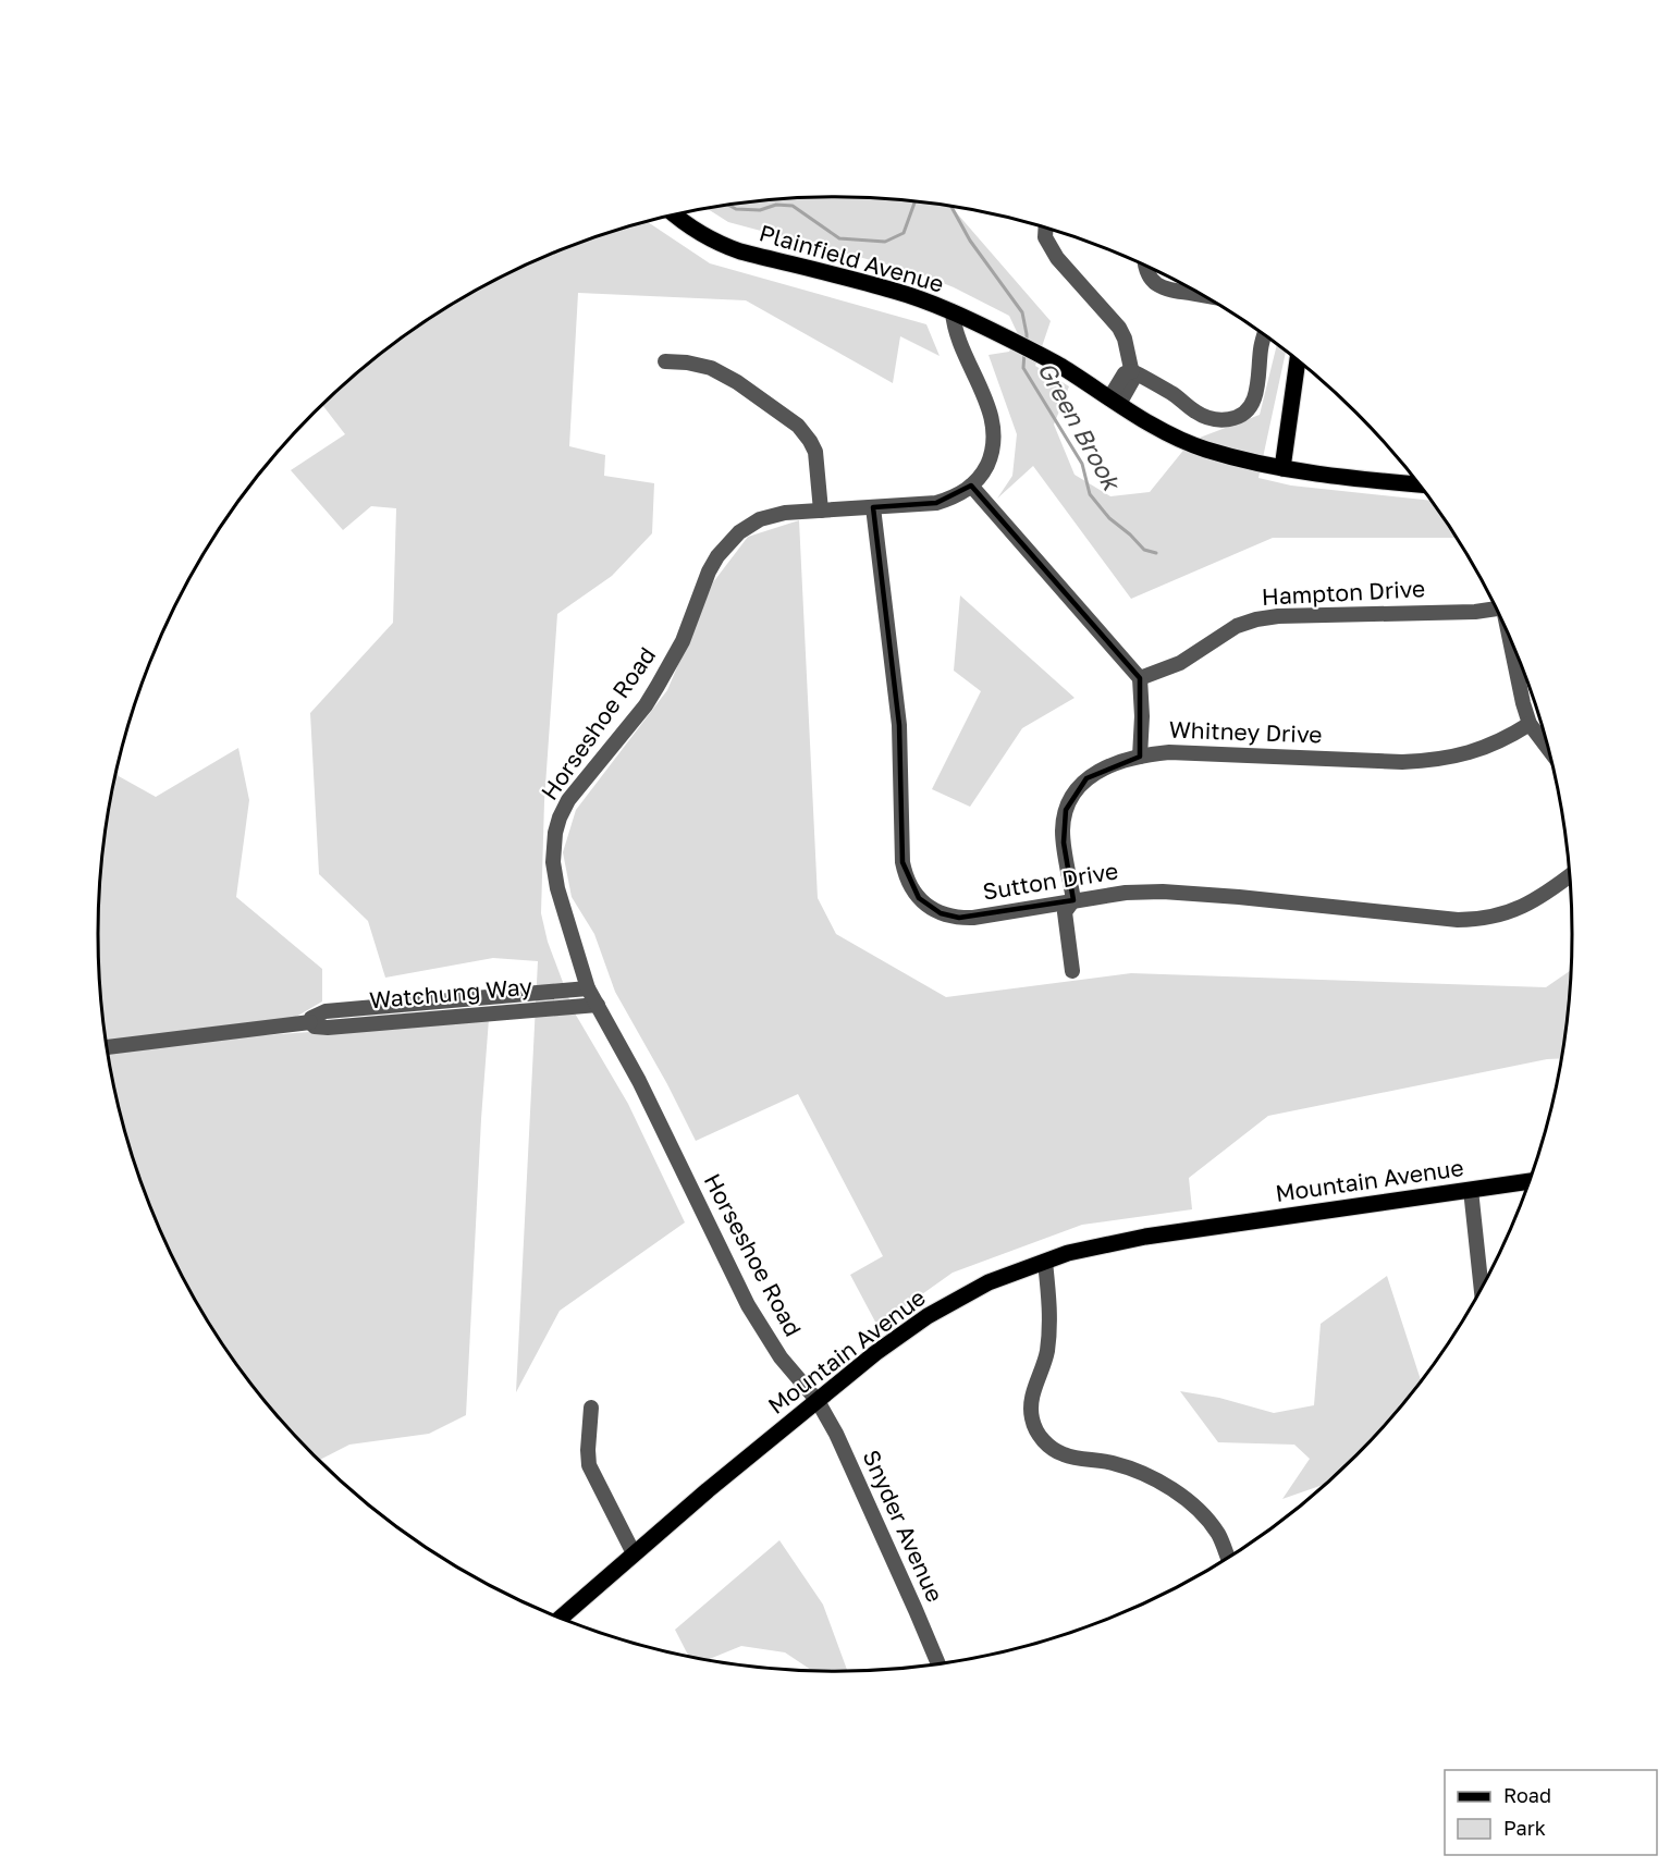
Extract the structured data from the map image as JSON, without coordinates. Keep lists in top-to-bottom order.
{
  "streets": {
    "main road": ["Plainfield Avenue", "Mountain Avenue"],
    "street": [
      "Hampton Drive",
      "Horseshoe Road",
      "Whitney Drive",
      "Sutton Drive",
      "Watchung Way",
      "Snyder Avenue"
    ]
  },
  "crossings": [
    ["Plainfield Avenue", "Horseshoe Road"],
    ["Horseshoe Road", "Sutton Drive"],
    ["Horseshoe Road", "Watchung Way"],
    ["Horseshoe Road", "Mountain Avenue"],
    ["Horseshoe Road", "Snyder Avenue"],
    ["Whitney Drive", "Sutton Drive"],
    ["Mountain Avenue", "Snyder Avenue"]
  ],
  "water": ["Green Brook"],
  "legend": ["Road", "Park"]
}
